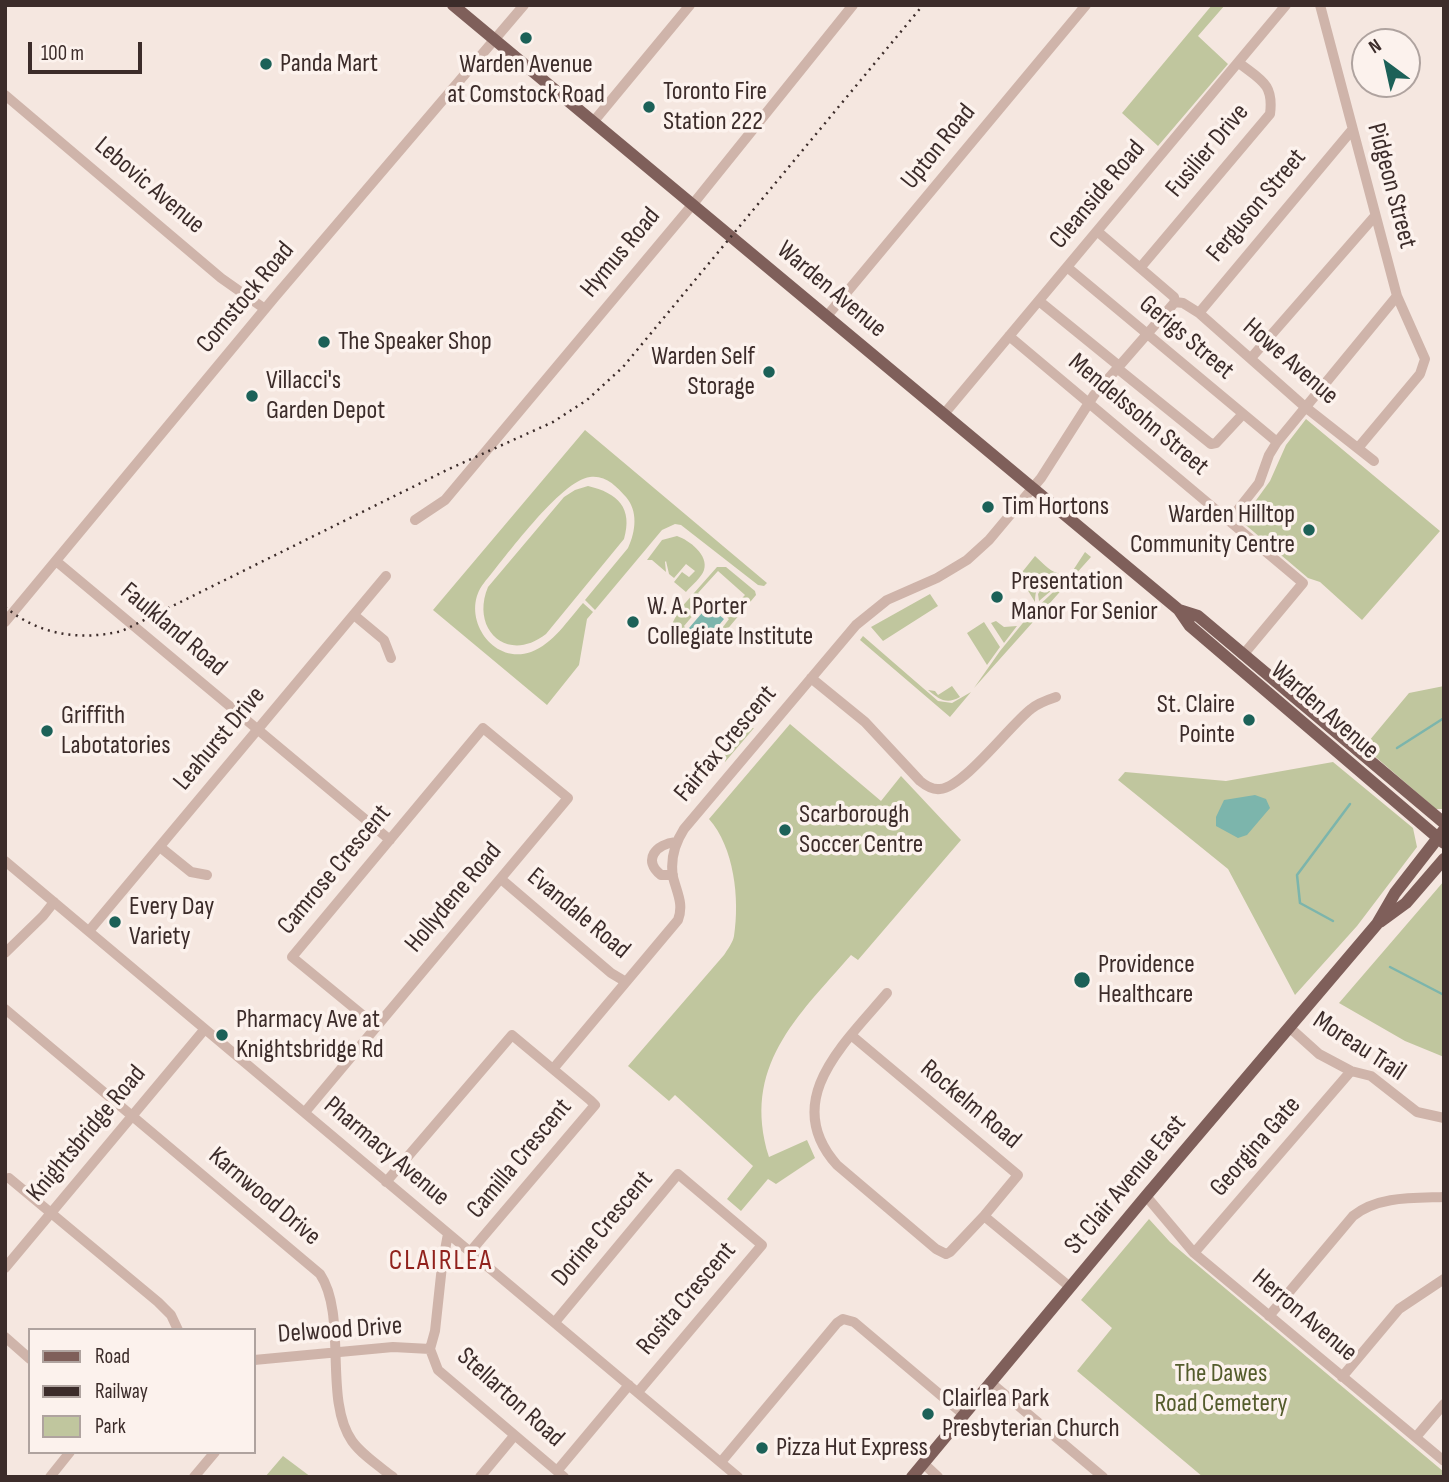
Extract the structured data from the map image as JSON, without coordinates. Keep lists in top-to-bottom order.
{
  "streets": {
    "main road": ["Warden Avenue", "St Clair Avenue East"],
    "street": [
      "Upton Road",
      "Fusilier Drive",
      "Lebovic Avenue",
      "Pidgeon Street",
      "Cleanside Road",
      "Ferguson Street",
      "Hymus Road",
      "Comstock Road",
      "Gerigs Street",
      "Howe Avenue",
      "Mendelssohn Street",
      "Faulkland Road",
      "Leahurst Drive",
      "Fairfax Crescent",
      "Camrose Crescent",
      "Hollydene Road",
      "Evandale Road",
      "Moreau Trail",
      "Rockelm Road",
      "Knightsbridge Road",
      "Georgina Gate",
      "Pharmacy Avenue",
      "Camilla Crescent",
      "Karnwood Drive",
      "Dorine Crescent",
      "Rosita Crescent",
      "Herron Avenue",
      "Delwood Drive",
      "Stellarton Road"
    ]
  },
  "crossings": [
    ["Upton Road", "Warden Avenue"],
    ["Fusilier Drive", "Cleanside Road"],
    ["Fusilier Drive", "Howe Avenue"],
    ["Lebovic Avenue", "Comstock Road"],
    ["Pidgeon Street", "Ferguson Street"],
    ["Pidgeon Street", "Howe Avenue"],
    ["Cleanside Road", "Warden Avenue"],
    ["Cleanside Road", "Gerigs Street"],
    ["Cleanside Road", "Howe Avenue"],
    ["Cleanside Road", "Mendelssohn Street"],
    ["Ferguson Street", "Howe Avenue"],
    ["Hymus Road", "Warden Avenue"],
    ["Warden Avenue", "Comstock Road"],
    ["Warden Avenue", "Mendelssohn Street"],
    ["Warden Avenue", "Fairfax Crescent"],
    ["Warden Avenue", "St Clair Avenue East"],
    ["Comstock Road", "Faulkland Road"],
    ["Gerigs Street", "Fairfax Crescent"],
    ["Howe Avenue", "Fairfax Crescent"],
    ["Mendelssohn Street", "Fairfax Crescent"],
    ["Faulkland Road", "Leahurst Drive"],
    ["Faulkland Road", "Camrose Crescent"],
    ["Leahurst Drive", "Pharmacy Avenue"],
    ["Fairfax Crescent", "Evandale Road"],
    ["Fairfax Crescent", "Camilla Crescent"],
    ["Camrose Crescent", "Hollydene Road"],
    ["Hollydene Road", "Evandale Road"],
    ["Hollydene Road", "Pharmacy Avenue"],
    ["Moreau Trail", "Georgina Gate"],
    ["Moreau Trail", "St Clair Avenue East"],
    ["Knightsbridge Road", "Pharmacy Avenue"],
    ["Knightsbridge Road", "Karnwood Drive"],
    ["Georgina Gate", "Herron Avenue"],
    ["Pharmacy Avenue", "Camilla Crescent"],
    ["Pharmacy Avenue", "Dorine Crescent"],
    ["Pharmacy Avenue", "Rosita Crescent"],
    ["Pharmacy Avenue", "Stellarton Road"],
    ["St Clair Avenue East", "Herron Avenue"],
    ["Karnwood Drive", "Delwood Drive"],
    ["Dorine Crescent", "Rosita Crescent"],
    ["Delwood Drive", "Stellarton Road"]
  ],
  "districts": ["CLAIRLEA"],
  "parks": ["The Dawes Road Cemetery"],
  "places": [
    "Warden Avenue at Comstock Road",
    "Panda Mart",
    "Toronto Fire Station 222",
    "The Speaker Shop",
    "Warden Self Storage",
    "Villacci's Garden Depot",
    "Tim Hortons",
    "Warden Hilltop Community Centre",
    "Presentation Manor For Senior",
    "W. A. Porter Collegiate Institute",
    "St. Claire Pointe",
    "Griffith Labotatories",
    "Scarborough Soccer Centre",
    "Every Day Variety",
    "Providence Healthcare",
    "Pharmacy Ave at Knightsbridge Rd",
    "Clairlea Park Presbyterian Church",
    "Pizza Hut Express"
  ],
  "legend": ["Road", "Railway", "Park"],
  "scale_bar": "100 m",
  "north": "top left"
}
